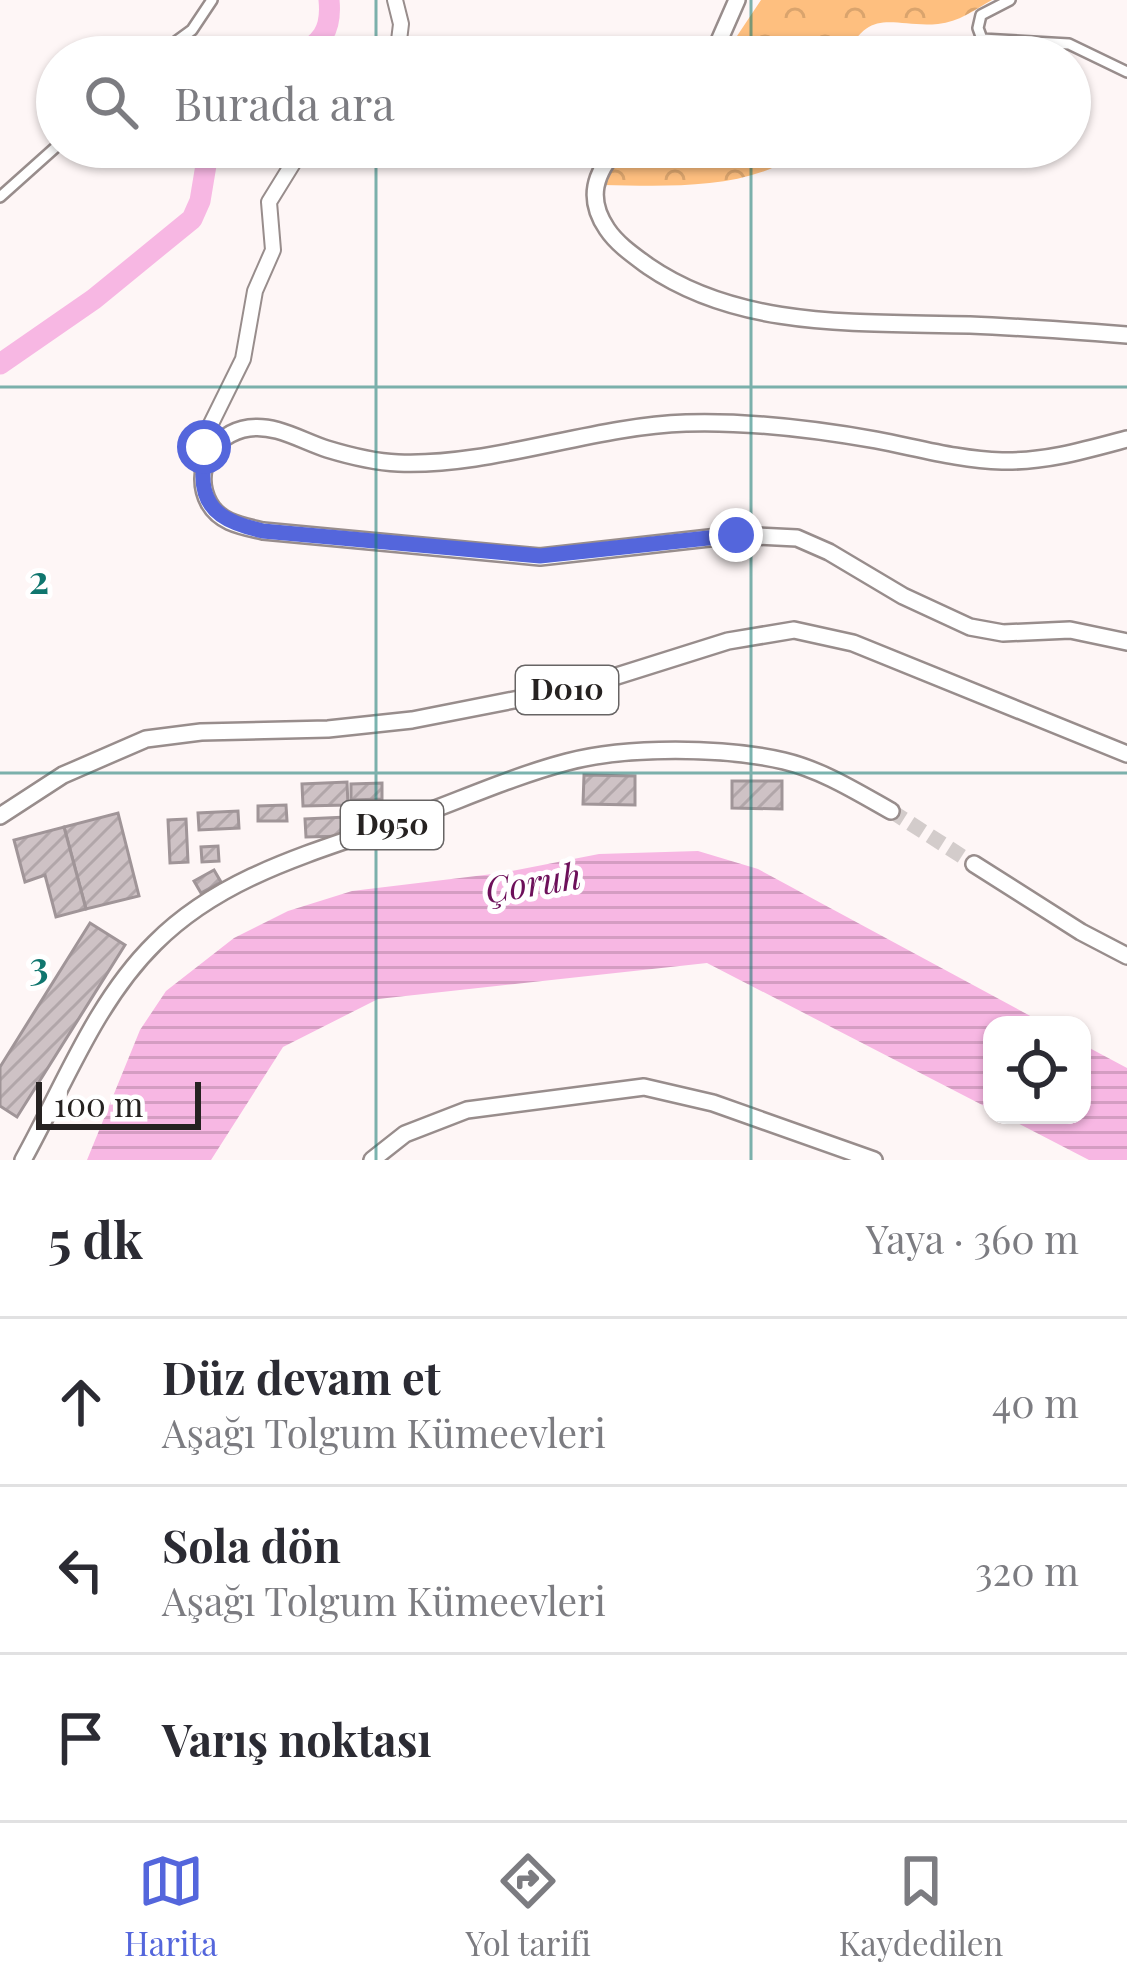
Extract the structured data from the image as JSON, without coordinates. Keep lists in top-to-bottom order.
{
  "streets": {
    "main road": ["D010", "D950"]
  },
  "water": ["Çoruh"],
  "scale_bar": "100 m",
  "page": {
    "search": "Burada ara",
    "scale": "100 m",
    "heading": ["5 dk", "Yaya · 360 m"],
    "list": [
      ["Düz devam et", "Aşağı Tolgum Kümeevleri", "40 m"],
      ["Sola dön", "Aşağı Tolgum Kümeevleri", "320 m"],
      "Varış noktası"
    ],
    "nav": ["Harita", "Yol tarifi", "Kaydedilen"]
  },
  "grid": {
    "rows": ["2", "3"]
  }
}
